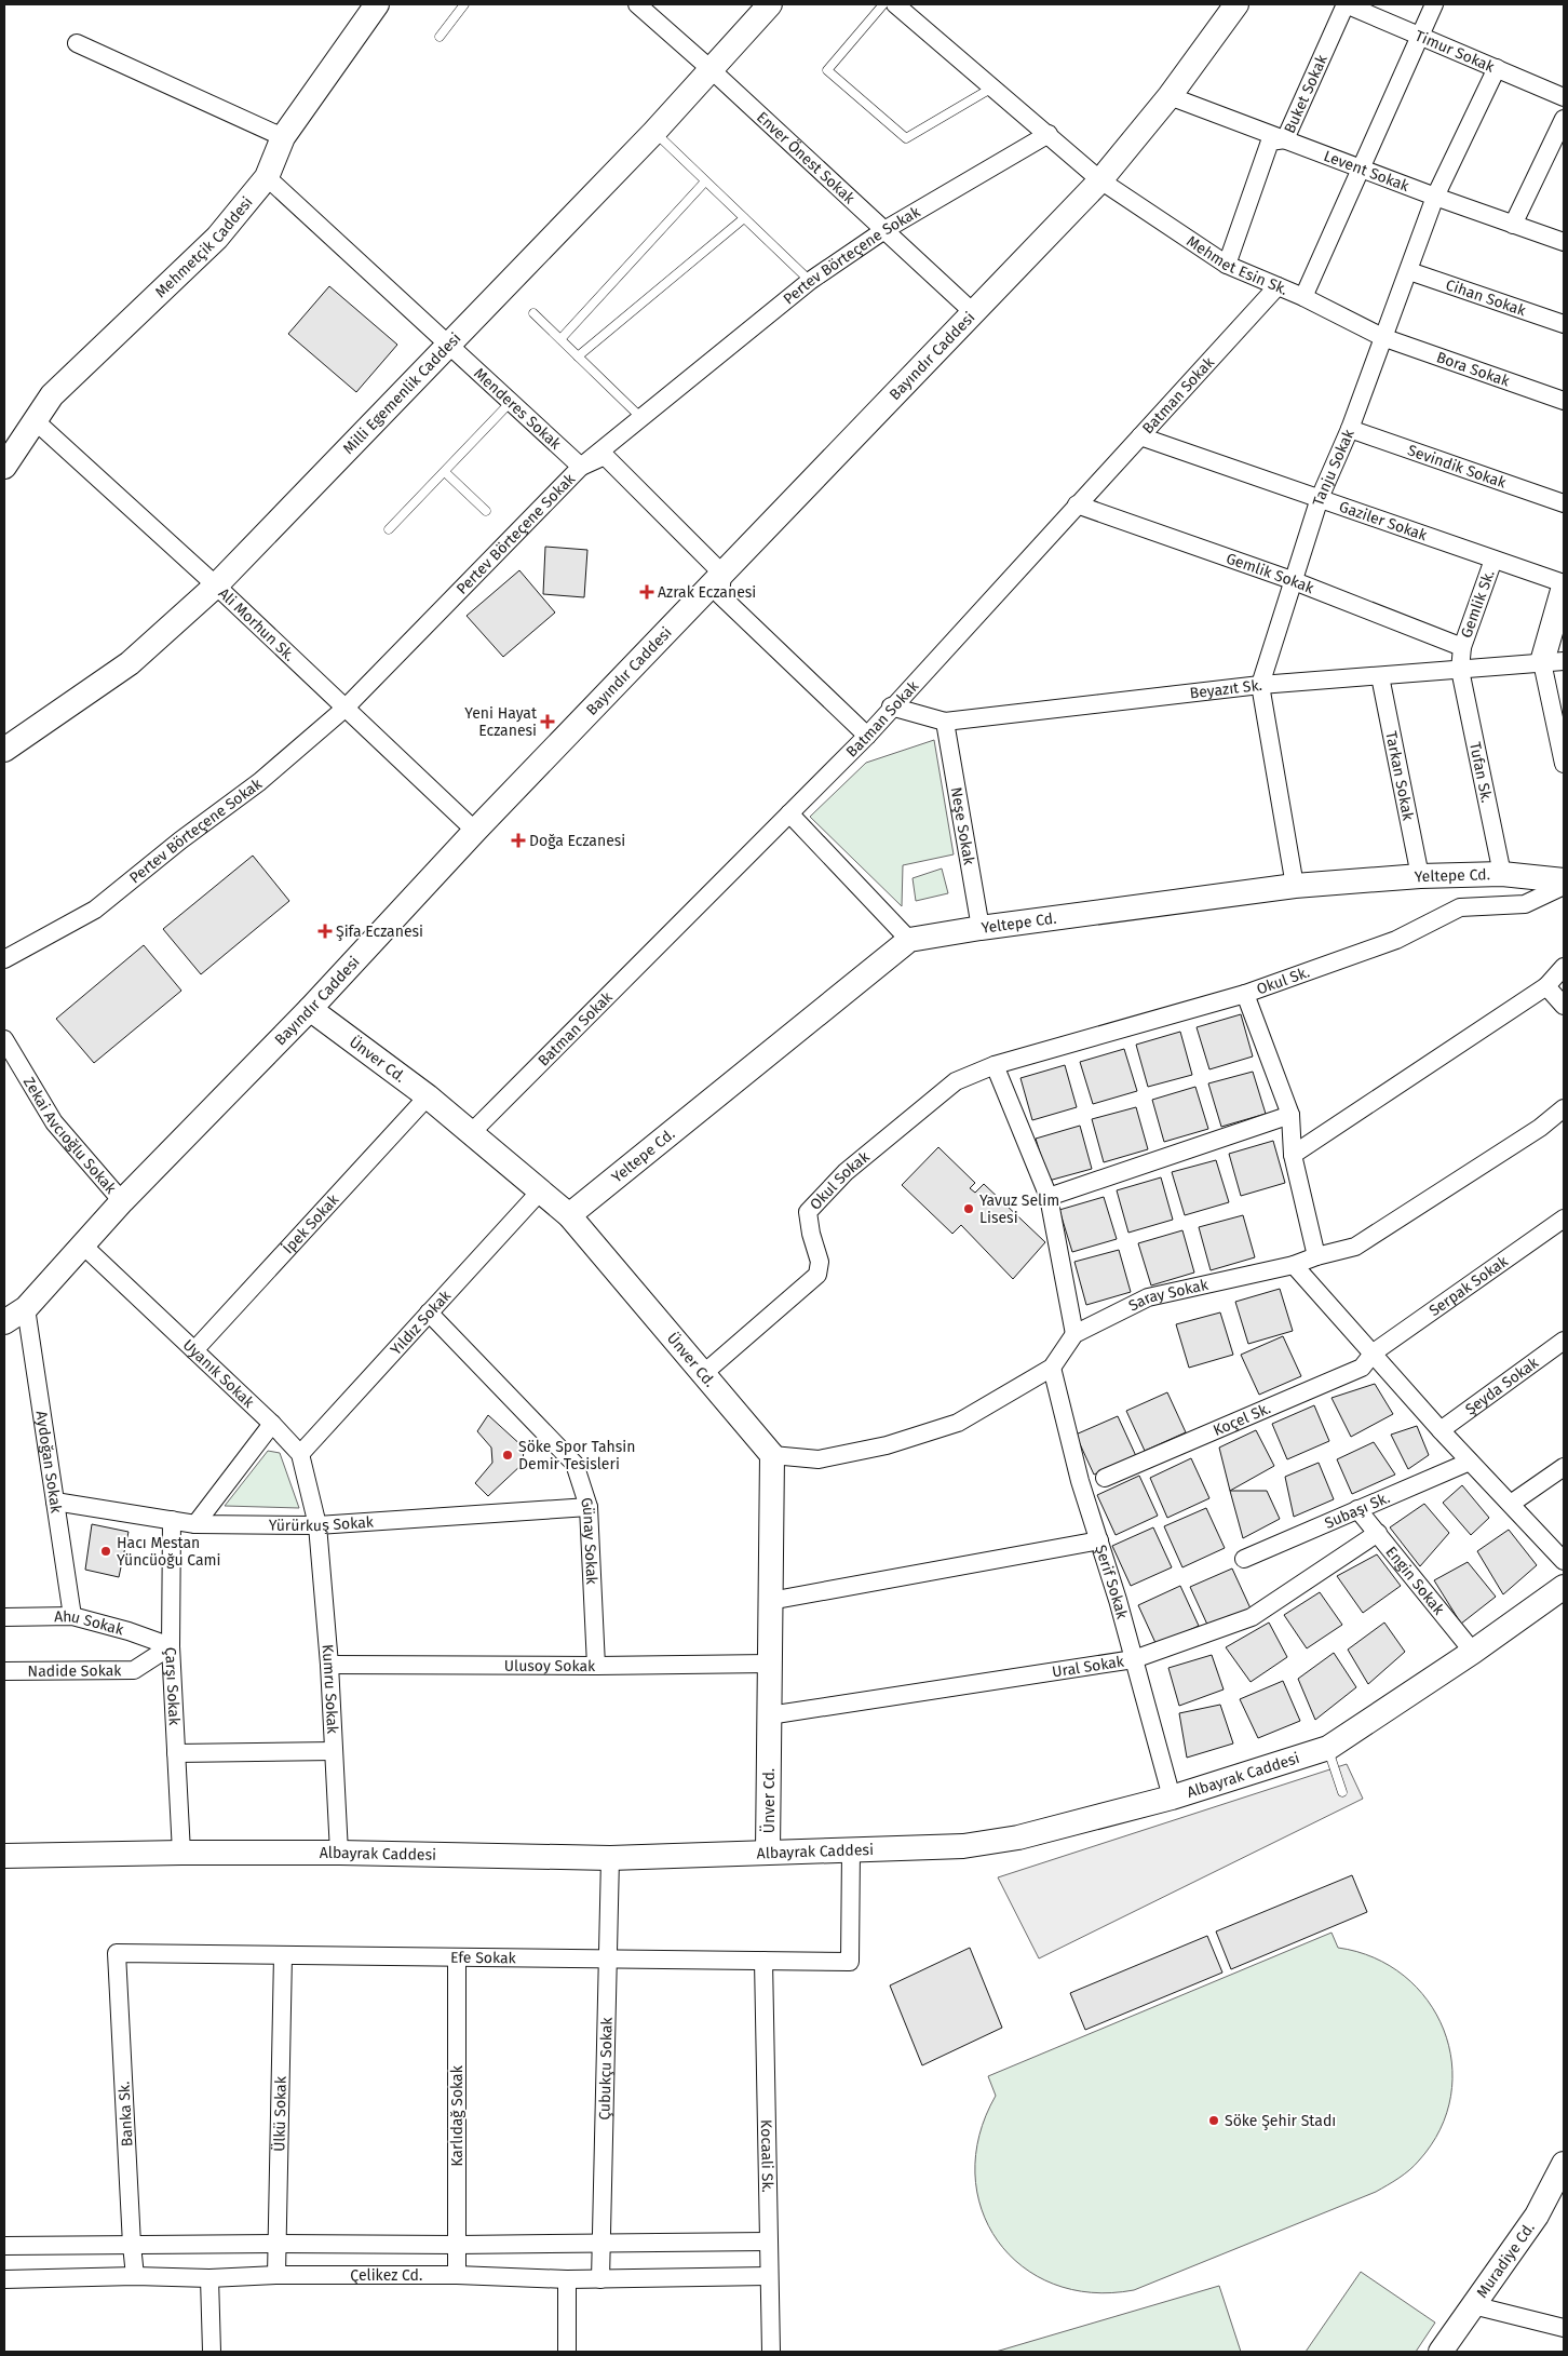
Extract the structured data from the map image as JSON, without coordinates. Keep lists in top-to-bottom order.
{
  "streets": {
    "street": [
      "Timur Sokak",
      "Buket Sokak",
      "Enver Önest Sokak",
      "Levent Sokak",
      "Mehmetçik Caddesi",
      "Pertev Börteçene Sokak",
      "Mehmet Esin Sk.",
      "Cihan Sokak",
      "Bayındır Caddesi",
      "Bora Sokak",
      "Milli Egemenlik Caddesi",
      "Batman Sokak",
      "Menderes Sokak",
      "Sevindik Sokak",
      "Tanju Sokak",
      "Gaziler Sokak",
      "Gemlik Sokak",
      "Gemlik Sk.",
      "Ali Morhun Sk.",
      "Beyazıt Sk.",
      "Tufan Sk.",
      "Tarkan Sokak",
      "Neşe Sokak",
      "Yeltepe Cd.",
      "Okul Sk.",
      "Ünver Cd.",
      "Zekai Avcıoğlu Sokak",
      "Okul Sokak",
      "İpek Sokak",
      "Serpak Sokak",
      "Saray Sokak",
      "Yıldız Sokak",
      "Uyanık Sokak",
      "Şeyda Sokak",
      "Koçel Sk.",
      "Aydoğan Sokak",
      "Subaşı Sk.",
      "Yürürkuş Sokak",
      "Günay Sokak",
      "Engin Sokak",
      "Şerif Sokak",
      "Ahu Sokak",
      "Ulusoy Sokak",
      "Ural Sokak",
      "Nadide Sokak",
      "Çarşı Sokak",
      "Kumru Sokak",
      "Albayrak Caddesi",
      "Efe Sokak",
      "Çubukçu Sokak",
      "Banka Sk.",
      "Ülkü Sokak",
      "Karlıdağ Sokak",
      "Kocaali Sk.",
      "Muradiye Cd.",
      "Çelikez Cd."
    ]
  },
  "crossings": [
    ["Timur Sokak", "Buket Sokak"],
    ["Timur Sokak", "Tanju Sokak"],
    ["Buket Sokak", "Levent Sokak"],
    ["Buket Sokak", "Mehmet Esin Sk."],
    ["Enver Önest Sokak", "Pertev Börteçene Sokak"],
    ["Enver Önest Sokak", "Bayındır Caddesi"],
    ["Enver Önest Sokak", "Milli Egemenlik Caddesi"],
    ["Levent Sokak", "Bayındır Caddesi"],
    ["Levent Sokak", "Tanju Sokak"],
    ["Mehmetçik Caddesi", "Menderes Sokak"],
    ["Mehmetçik Caddesi", "Ali Morhun Sk."],
    ["Pertev Börteçene Sokak", "Mehmet Esin Sk."],
    ["Pertev Börteçene Sokak", "Menderes Sokak"],
    ["Pertev Börteçene Sokak", "Ali Morhun Sk."],
    ["Mehmet Esin Sk.", "Bayındır Caddesi"],
    ["Mehmet Esin Sk.", "Bora Sokak"],
    ["Mehmet Esin Sk.", "Batman Sokak"],
    ["Mehmet Esin Sk.", "Tanju Sokak"],
    ["Cihan Sokak", "Tanju Sokak"],
    ["Bayındır Caddesi", "Ali Morhun Sk."],
    ["Bayındır Caddesi", "Ünver Cd."],
    ["Bayındır Caddesi", "Zekai Avcıoğlu Sokak"],
    ["Bayındır Caddesi", "Uyanık Sokak"],
    ["Bayındır Caddesi", "Aydoğan Sokak"],
    ["Bora Sokak", "Tanju Sokak"],
    ["Milli Egemenlik Caddesi", "Menderes Sokak"],
    ["Milli Egemenlik Caddesi", "Ali Morhun Sk."],
    ["Batman Sokak", "Gaziler Sokak"],
    ["Batman Sokak", "Gemlik Sokak"],
    ["Batman Sokak", "Beyazıt Sk."],
    ["Batman Sokak", "Ünver Cd."],
    ["Sevindik Sokak", "Tanju Sokak"],
    ["Tanju Sokak", "Gaziler Sokak"],
    ["Tanju Sokak", "Gemlik Sokak"],
    ["Tanju Sokak", "Beyazıt Sk."],
    ["Tanju Sokak", "Yeltepe Cd."],
    ["Gaziler Sokak", "Gemlik Sk."],
    ["Gemlik Sokak", "Gemlik Sk."],
    ["Gemlik Sk.", "Beyazıt Sk."],
    ["Gemlik Sk.", "Tufan Sk."],
    ["Beyazıt Sk.", "Tufan Sk."],
    ["Beyazıt Sk.", "Tarkan Sokak"],
    ["Beyazıt Sk.", "Neşe Sokak"],
    ["Tufan Sk.", "Yeltepe Cd."],
    ["Tarkan Sokak", "Yeltepe Cd."],
    ["Neşe Sokak", "Yeltepe Cd."],
    ["Yeltepe Cd.", "Ünver Cd."],
    ["Okul Sk.", "Okul Sokak"],
    ["Ünver Cd.", "Okul Sokak"],
    ["Ünver Cd.", "İpek Sokak"],
    ["Ünver Cd.", "Saray Sokak"],
    ["Ünver Cd.", "Yıldız Sokak"],
    ["Ünver Cd.", "Ulusoy Sokak"],
    ["Ünver Cd.", "Ural Sokak"],
    ["Ünver Cd.", "Albayrak Caddesi"],
    ["İpek Sokak", "Uyanık Sokak"],
    ["Serpak Sokak", "Koçel Sk."],
    ["Saray Sokak", "Şerif Sokak"],
    ["Yıldız Sokak", "Uyanık Sokak"],
    ["Yıldız Sokak", "Günay Sokak"],
    ["Uyanık Sokak", "Yürürkuş Sokak"],
    ["Uyanık Sokak", "Kumru Sokak"],
    ["Aydoğan Sokak", "Yürürkuş Sokak"],
    ["Aydoğan Sokak", "Ahu Sokak"],
    ["Subaşı Sk.", "Engin Sokak"],
    ["Yürürkuş Sokak", "Günay Sokak"],
    ["Yürürkuş Sokak", "Çarşı Sokak"],
    ["Yürürkuş Sokak", "Kumru Sokak"],
    ["Günay Sokak", "Ulusoy Sokak"],
    ["Engin Sokak", "Ural Sokak"],
    ["Engin Sokak", "Albayrak Caddesi"],
    ["Şerif Sokak", "Ural Sokak"],
    ["Şerif Sokak", "Albayrak Caddesi"],
    ["Ahu Sokak", "Nadide Sokak"],
    ["Ahu Sokak", "Çarşı Sokak"],
    ["Ulusoy Sokak", "Kumru Sokak"],
    ["Nadide Sokak", "Çarşı Sokak"],
    ["Çarşı Sokak", "Albayrak Caddesi"],
    ["Kumru Sokak", "Albayrak Caddesi"],
    ["Albayrak Caddesi", "Efe Sokak"],
    ["Albayrak Caddesi", "Çubukçu Sokak"],
    ["Efe Sokak", "Çubukçu Sokak"],
    ["Efe Sokak", "Banka Sk."],
    ["Efe Sokak", "Ülkü Sokak"],
    ["Efe Sokak", "Karlıdağ Sokak"],
    ["Efe Sokak", "Kocaali Sk."],
    ["Çubukçu Sokak", "Çelikez Cd."],
    ["Banka Sk.", "Çelikez Cd."],
    ["Ülkü Sokak", "Çelikez Cd."],
    ["Karlıdağ Sokak", "Çelikez Cd."],
    ["Kocaali Sk.", "Çelikez Cd."]
  ],
  "places": {
    "health": [
      "Azrak Eczanesi",
      "Yeni Hayat Eczanesi",
      "Doğa Eczanesi",
      "Şifa Eczanesi"
    ],
    "other": [
      "Yavuz Selim Lisesi",
      "Söke Spor Tahsin Demir Tesisleri",
      "Hacı Mestan Yüncüoğu Cami",
      "Söke Şehir Stadı"
    ]
  }
}
